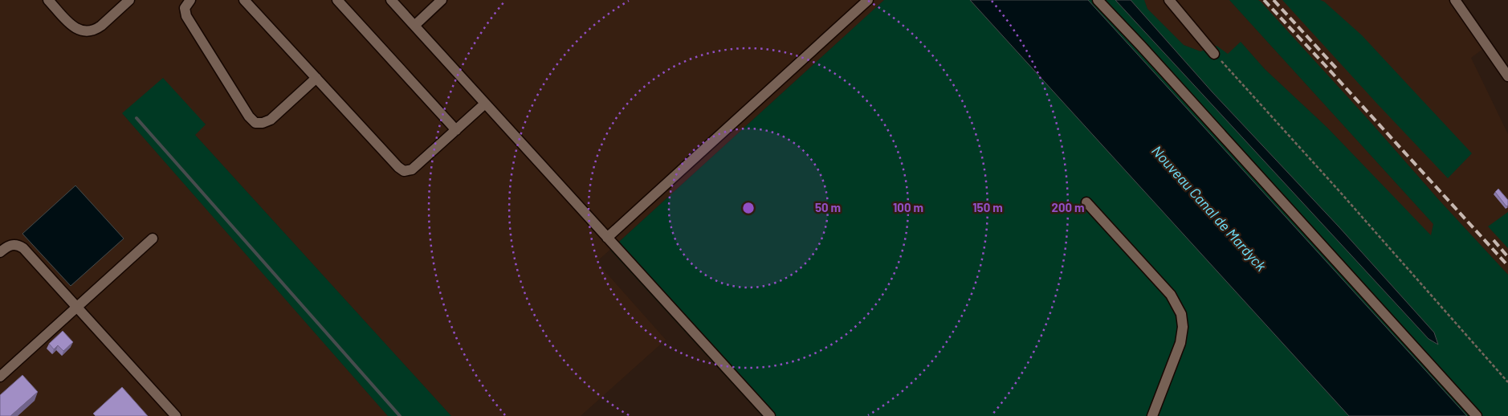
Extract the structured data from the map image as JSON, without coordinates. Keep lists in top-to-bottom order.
{
  "water": ["Nouveau Canal de Mardyck"],
  "rings": [
    "50 m",
    "100 m",
    "150 m",
    "200 m"
  ]
}
